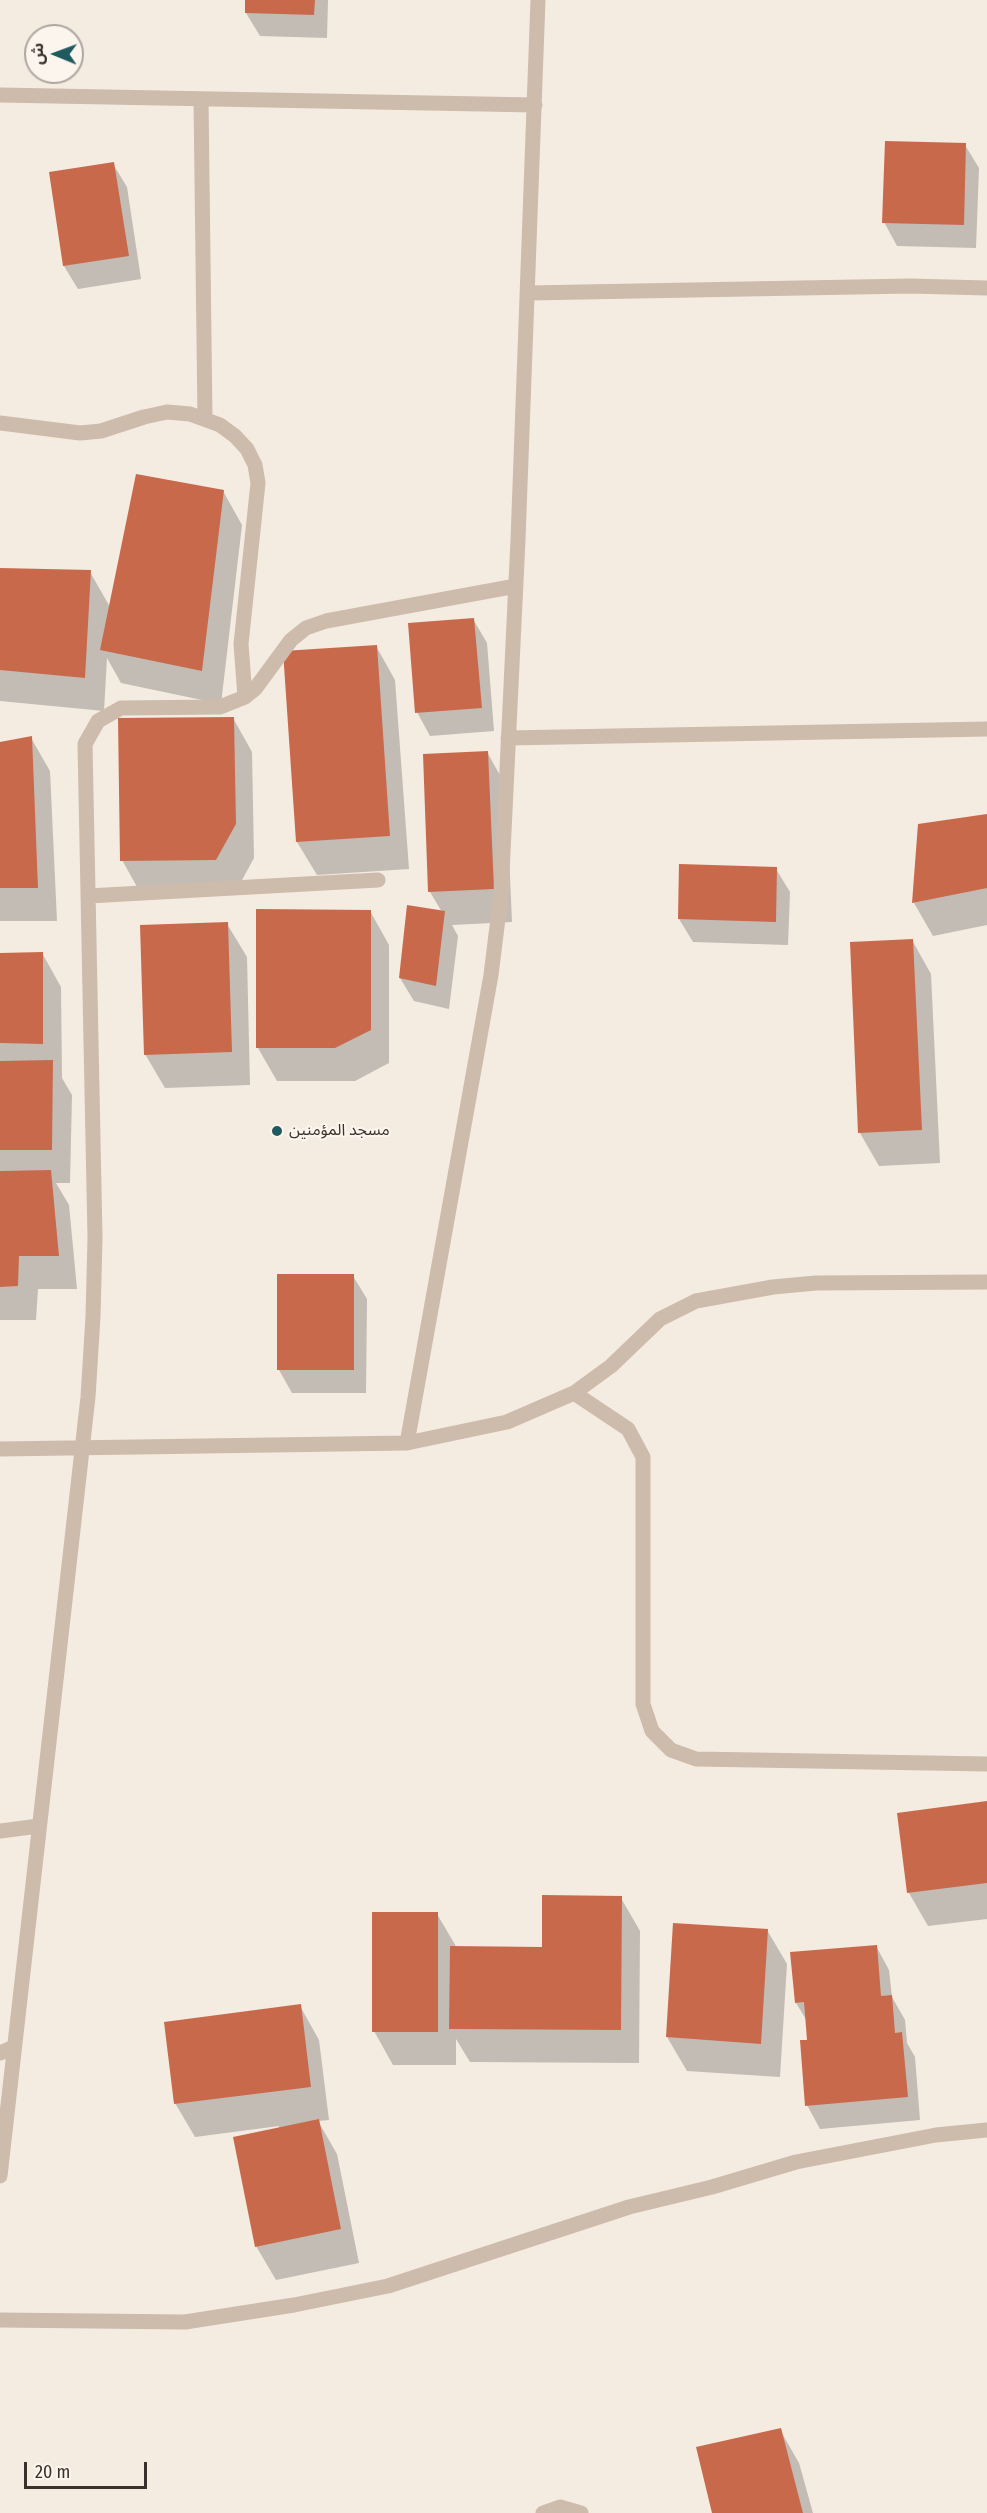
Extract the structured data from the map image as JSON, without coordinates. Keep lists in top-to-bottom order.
{
  "places": ["مسجد المؤمنين"],
  "scale_bar": "20 m",
  "north": "left"
}
